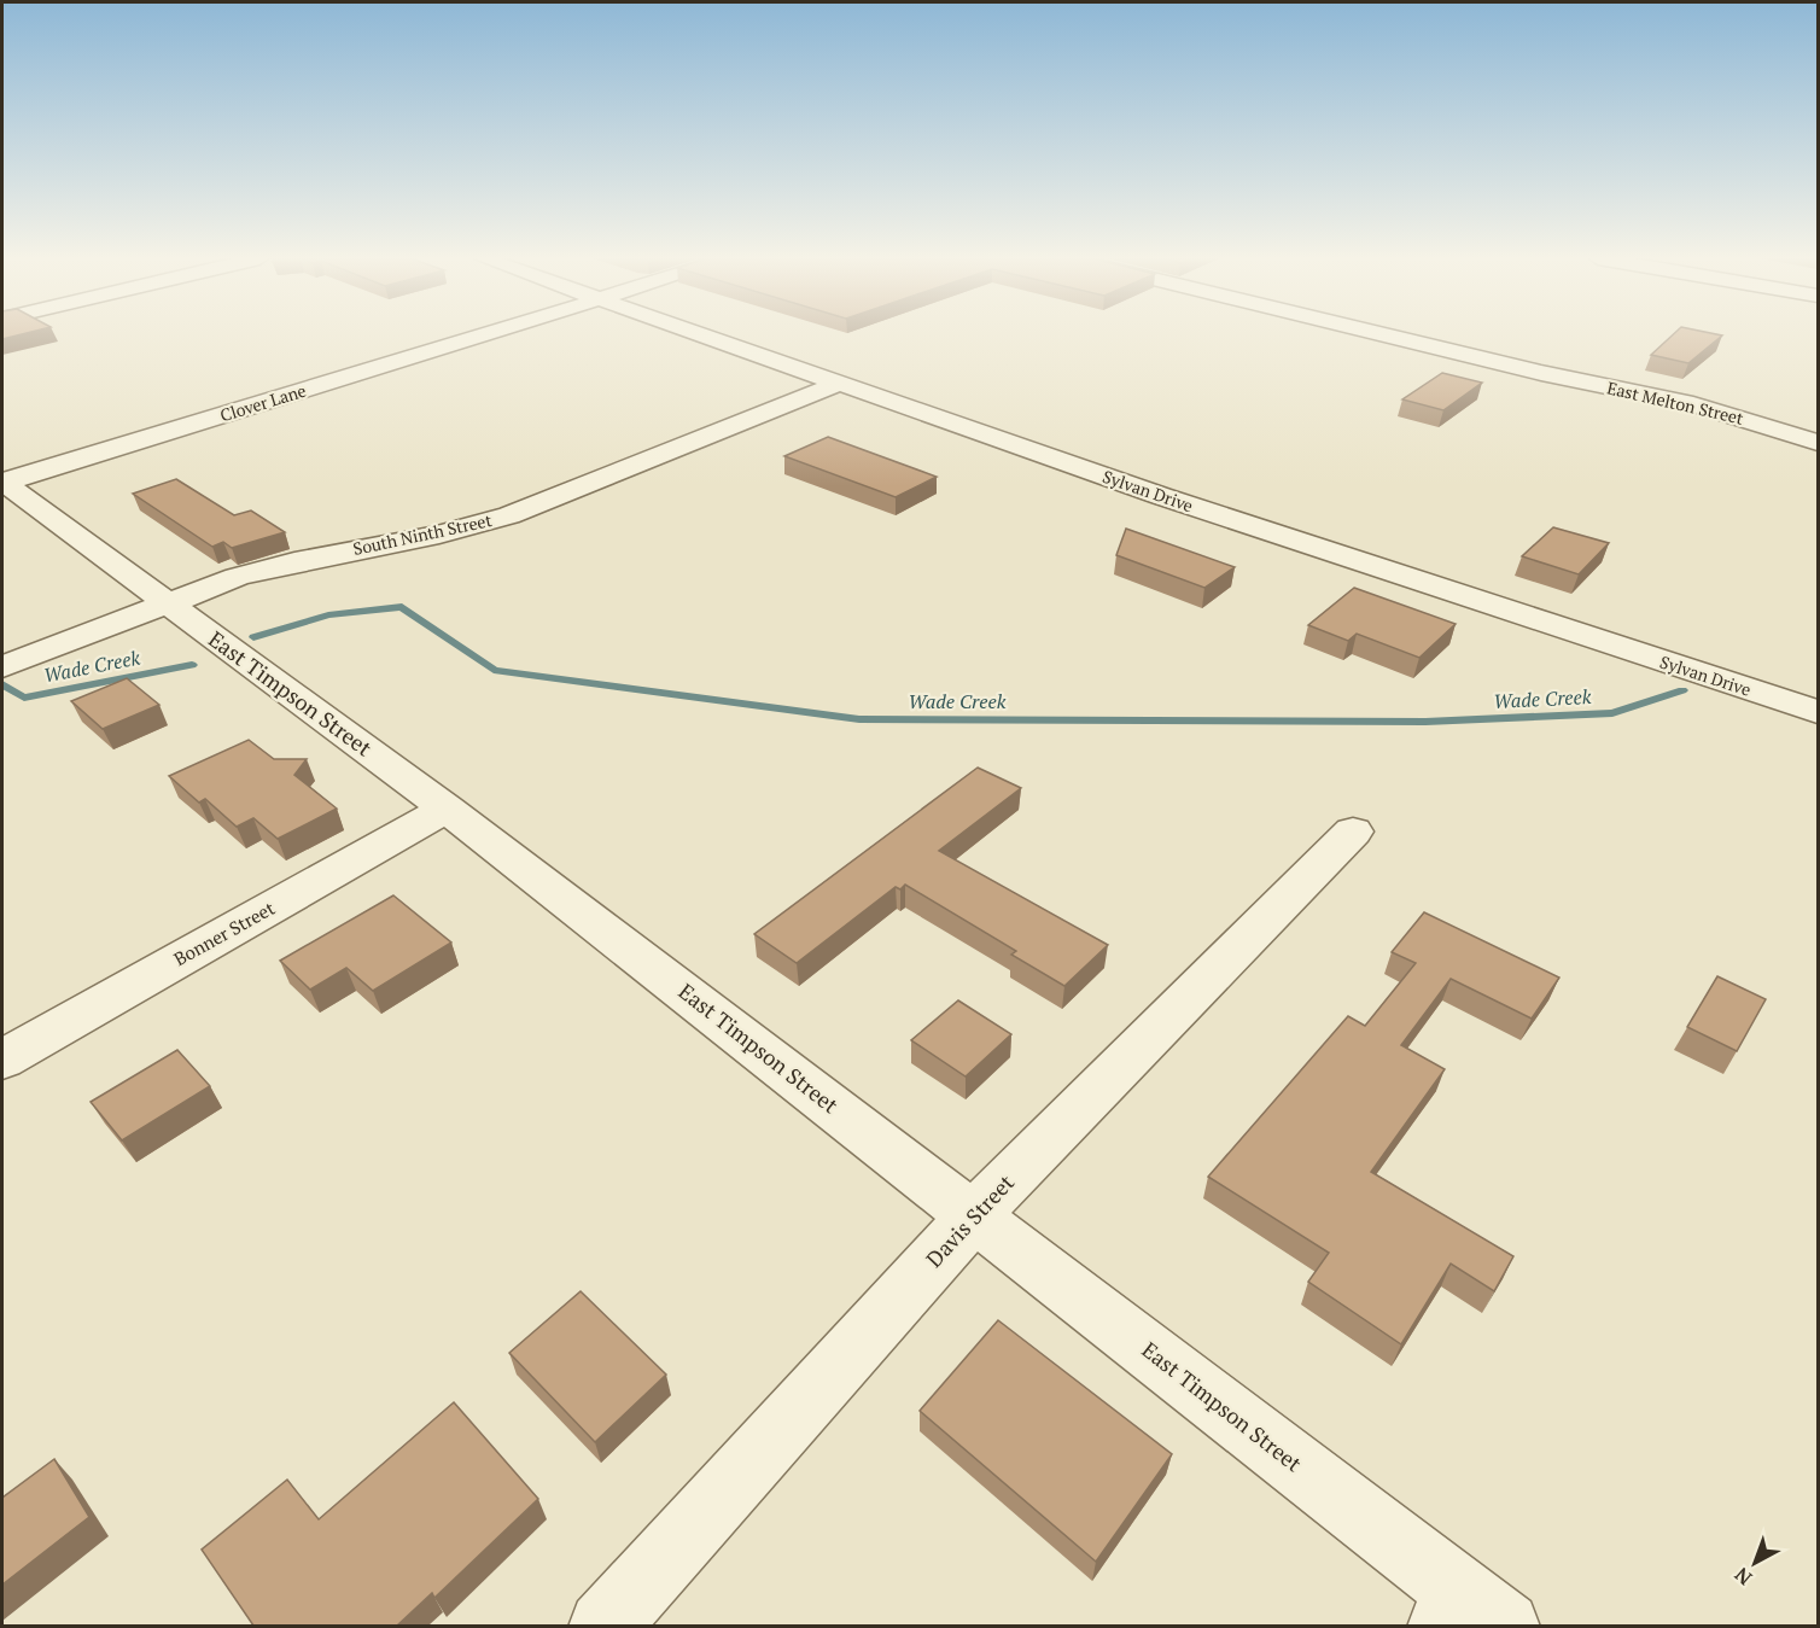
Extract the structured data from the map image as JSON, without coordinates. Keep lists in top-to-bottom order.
{
  "streets": {
    "street": [
      "Clover Lane",
      "East Melton Street",
      "Sylvan Drive",
      "South Ninth Street",
      "East Timpson Street",
      "Bonner Street",
      "Davis Street"
    ]
  },
  "crossings": [
    ["Clover Lane", "East Timpson Street"],
    ["Sylvan Drive", "South Ninth Street"],
    ["South Ninth Street", "East Timpson Street"],
    ["East Timpson Street", "Bonner Street"],
    ["East Timpson Street", "Davis Street"]
  ],
  "water": ["Wade Creek"],
  "north": "bottom left"
}
